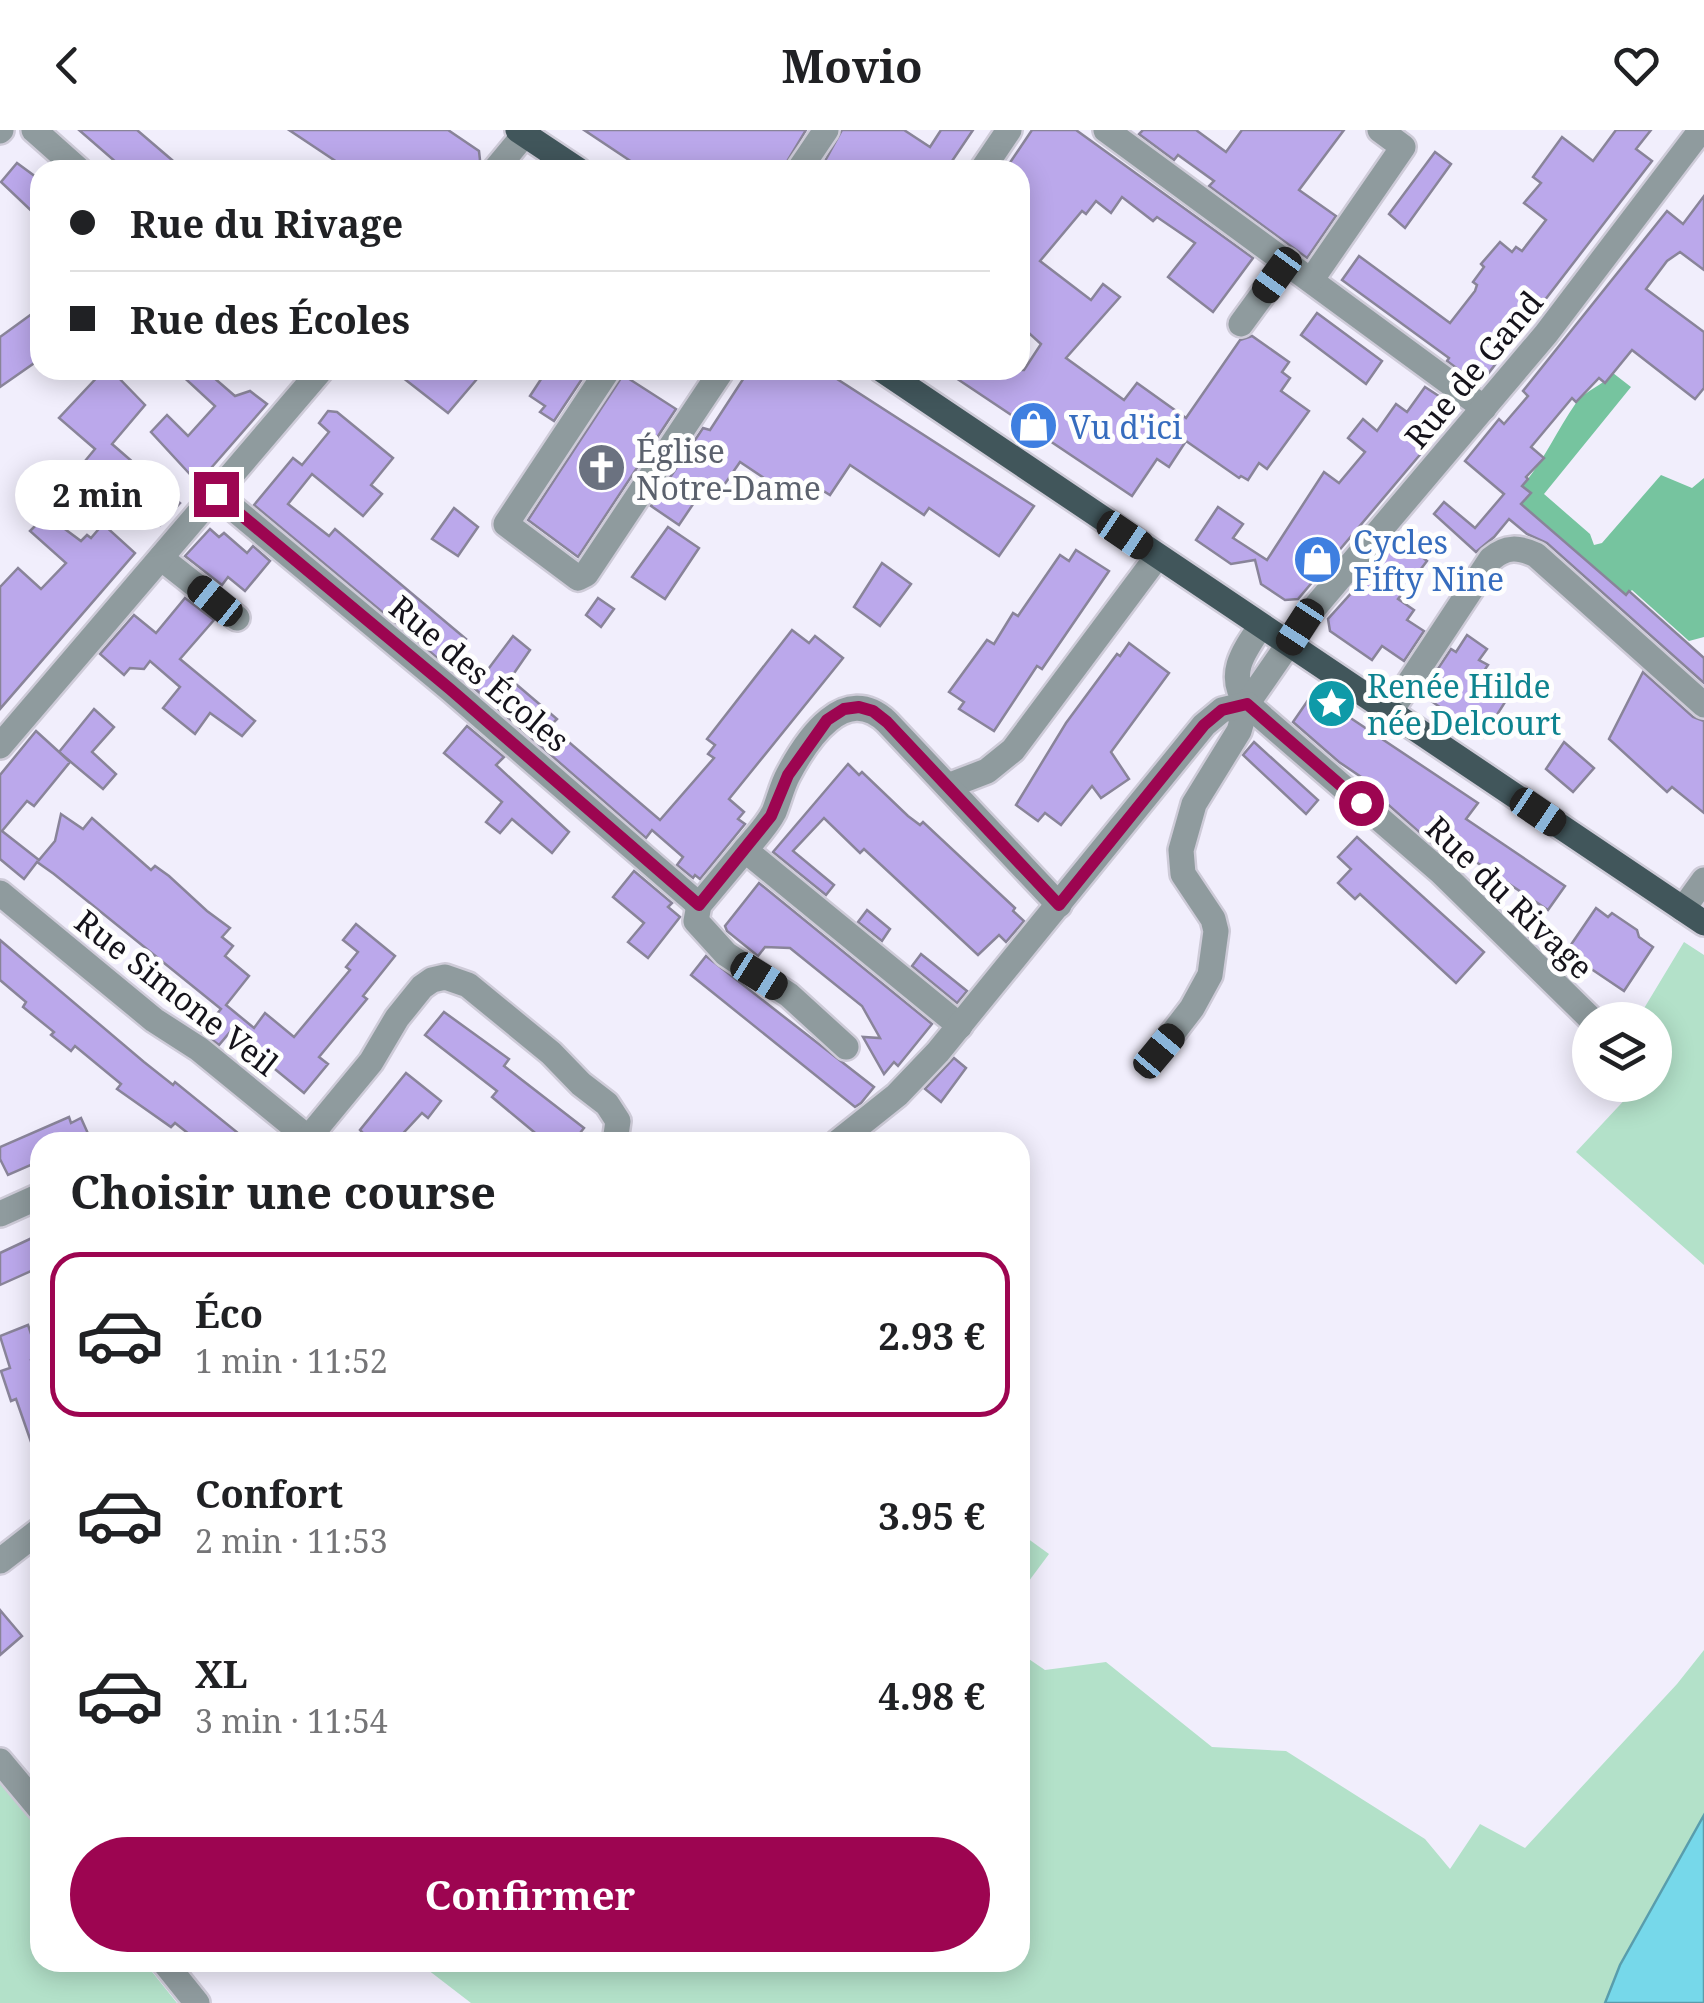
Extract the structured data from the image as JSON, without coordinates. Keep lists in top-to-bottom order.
{
  "streets": {
    "street": [
      "Rue de Gand",
      "Rue des Écoles",
      "Rue du Rivage",
      "Rue Simone Veil"
    ]
  },
  "places": {
    "shop": ["Vu d'ici", "Cycles Fifty Nine"],
    "church": ["Église Notre-Dame"],
    "place": ["Renée Hilde née Delcourt"]
  },
  "page": {
    "header": "Movio",
    "banner": ["Rue du Rivage", "Rue des Écoles"],
    "bubble": "2 min",
    "heading": "Choisir une course",
    "list": [
      {
        "name": "Éco",
        "note": "1 min · 11:52",
        "value": "2.93 €"
      },
      {
        "name": "Confort",
        "note": "2 min · 11:53",
        "value": "3.95 €"
      },
      {
        "name": "XL",
        "note": "3 min · 11:54",
        "value": "4.98 €"
      }
    ],
    "buttons": "Confirmer"
  }
}
